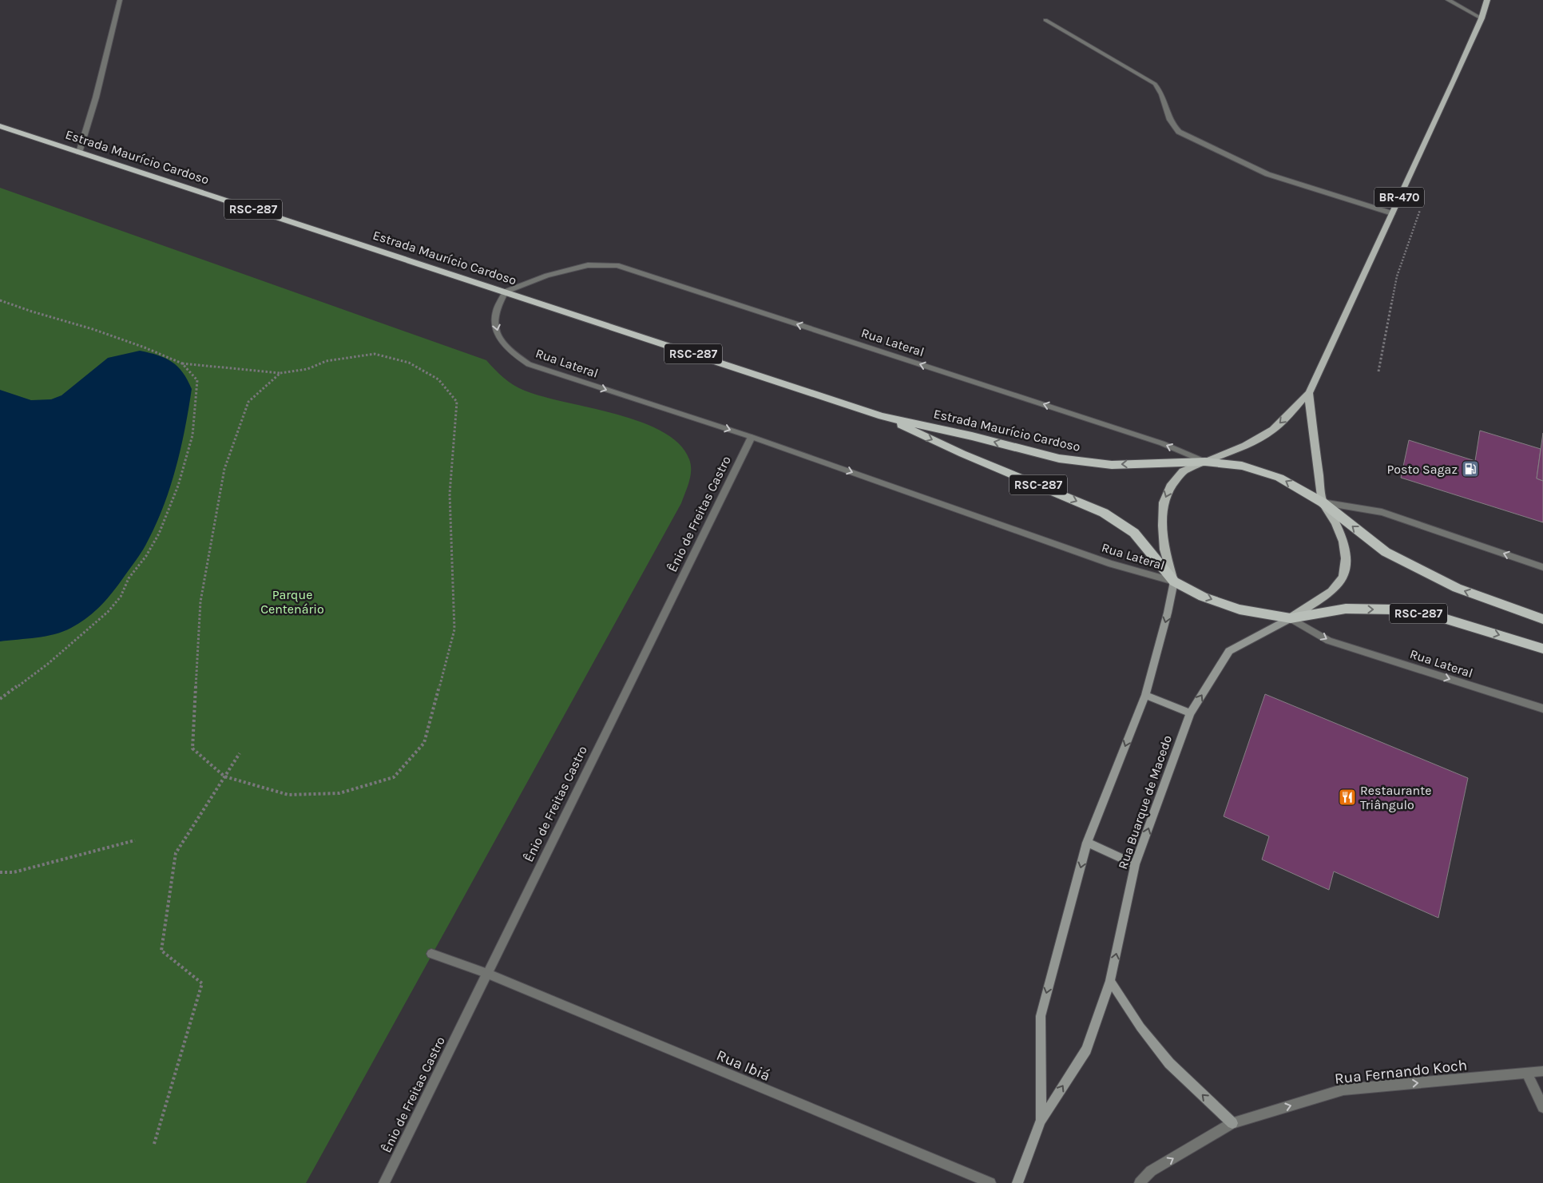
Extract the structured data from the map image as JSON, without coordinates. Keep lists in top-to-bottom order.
{
  "streets": {
    "highway": ["Estrada Maurício Cardoso", "RSC-287"],
    "main road": ["BR-470", "Rua Buarque de Macedo"],
    "street": [
      "Rua Lateral",
      "Ênio de Freitas Castro",
      "Rua Ibiá",
      "Rua Fernando Koch"
    ]
  },
  "crossings": [
    ["Estrada Maurício Cardoso", "BR-470"],
    ["Estrada Maurício Cardoso", "Rua Lateral"],
    ["Estrada Maurício Cardoso", "Rua Buarque de Macedo"],
    ["BR-470", "Rua Lateral"],
    ["Rua Lateral", "Ênio de Freitas Castro"],
    ["Rua Lateral", "Rua Buarque de Macedo"],
    ["Ênio de Freitas Castro", "Rua Ibiá"]
  ],
  "one_way": ["Rua Fernando Koch"],
  "parks": ["Parque Centenário"],
  "places": {
    "fuel station": ["Posto Sagaz"],
    "restaurant": ["Restaurante Triângulo"]
  }
}
